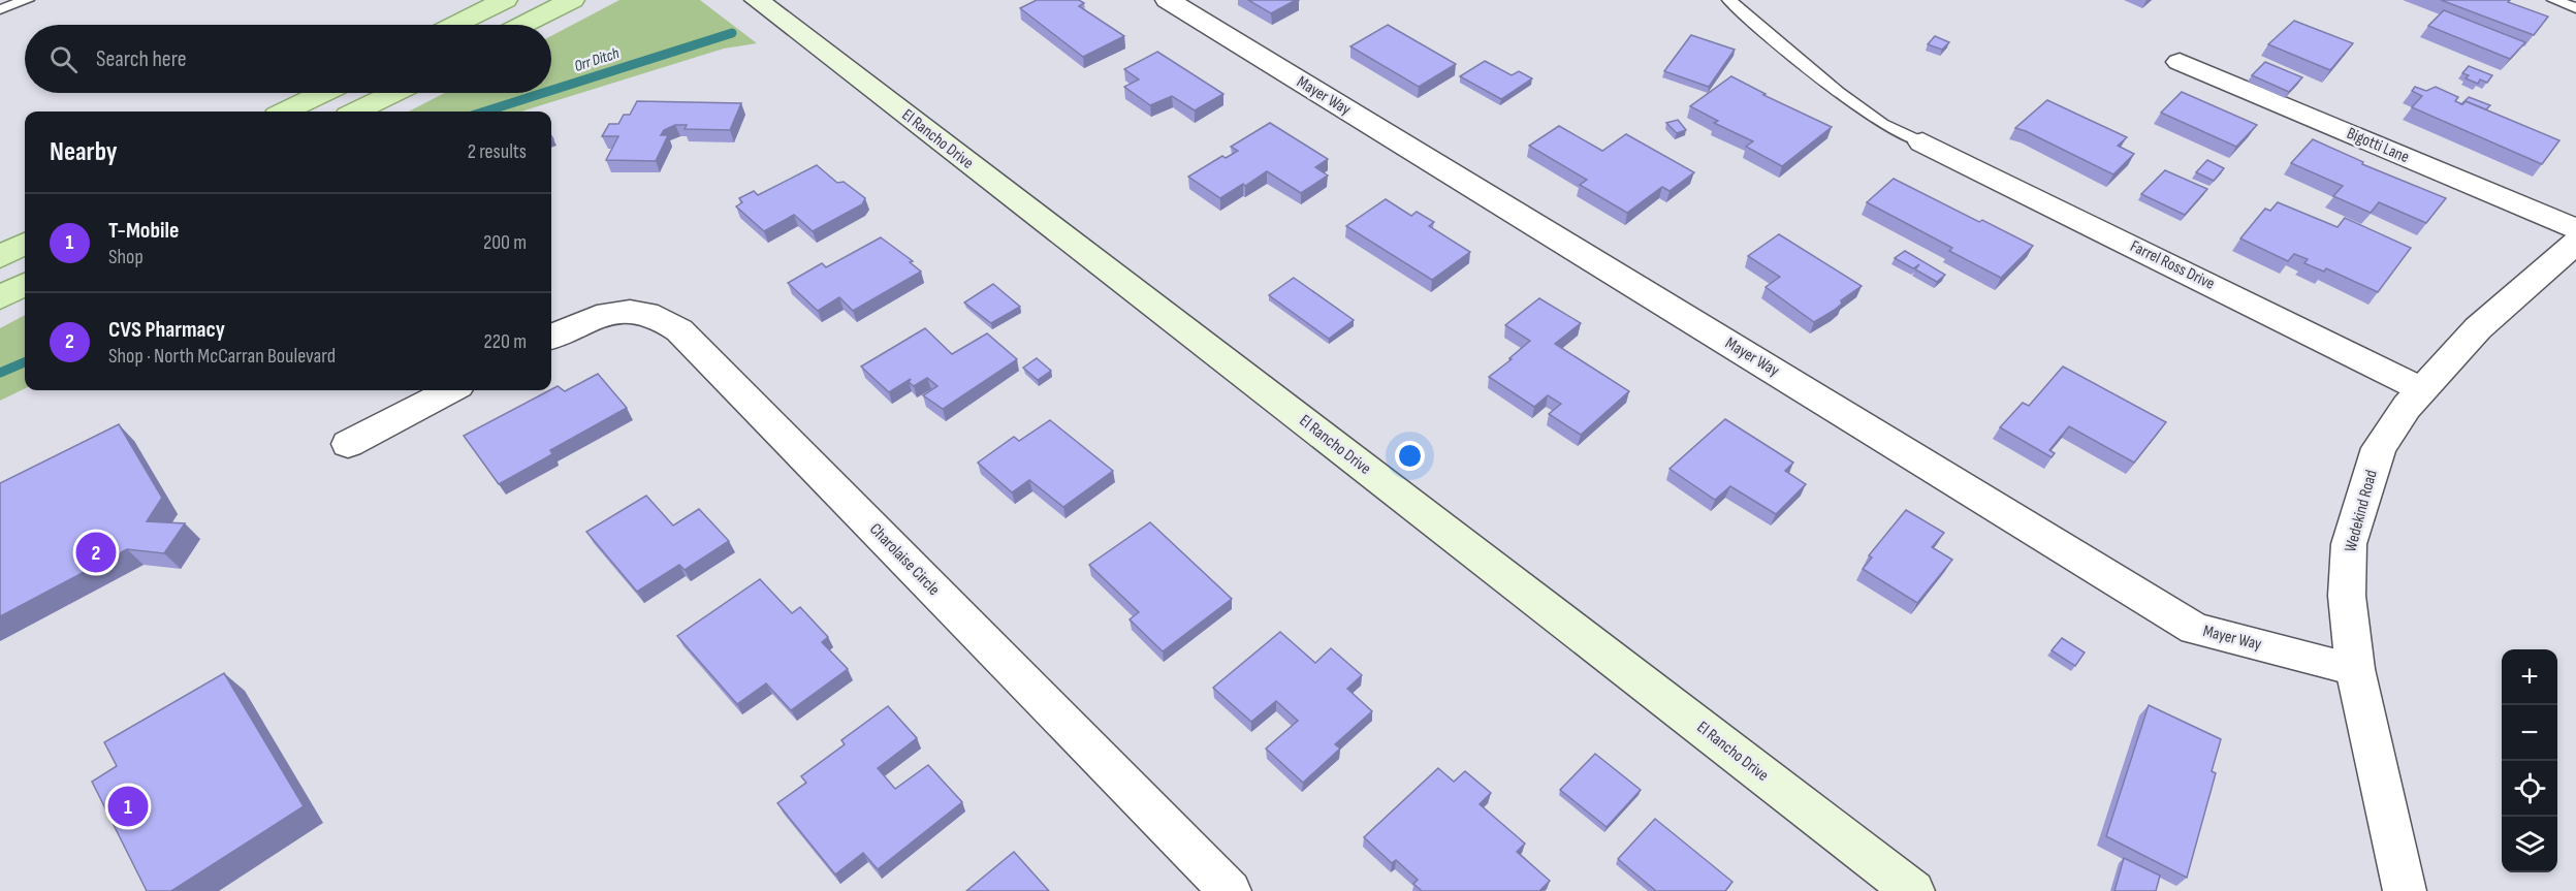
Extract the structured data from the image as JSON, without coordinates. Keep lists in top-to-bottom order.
{
  "streets": {
    "main road": ["El Rancho Drive"],
    "street": [
      "Mayer Way",
      "Bigotti Lane",
      "Farrel Ross Drive",
      "Wedekind Road",
      "Charolaise Circle"
    ]
  },
  "crossings": [
    ["Mayer Way", "Wedekind Road"],
    ["Farrel Ross Drive", "Wedekind Road"]
  ],
  "water": ["Orr Ditch"],
  "page": {
    "search": "Search here",
    "heading": ["Nearby", "2 results"],
    "list": [
      {
        "mark": "1",
        "name": "T-Mobile",
        "note": "Shop",
        "value": "200 m"
      },
      {
        "mark": "2",
        "name": "CVS Pharmacy",
        "note": "Shop · North McCarran Boulevard",
        "value": "220 m"
      }
    ],
    "pins": ["2", "1"],
    "map_buttons": ["+", "−"]
  }
}
